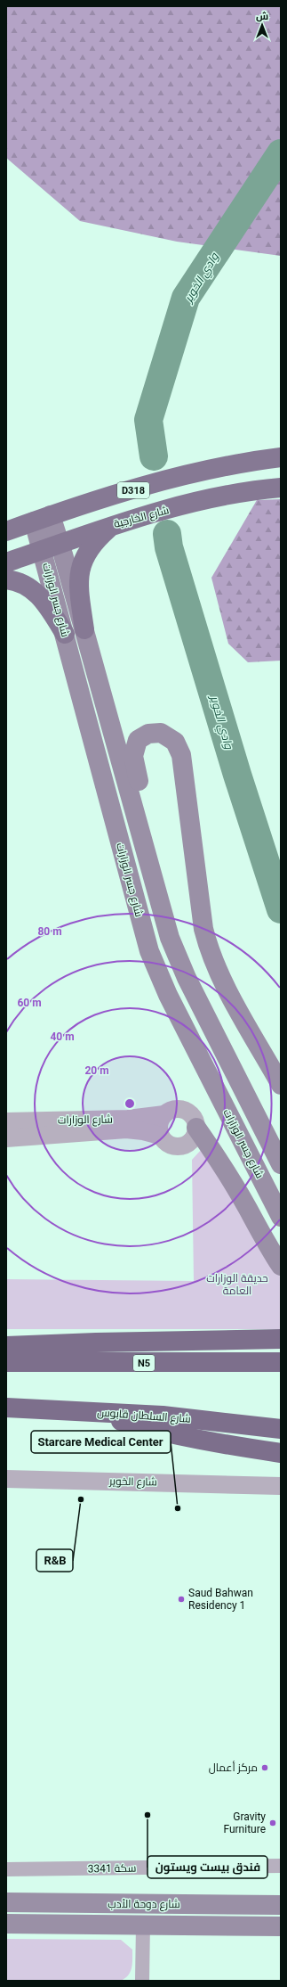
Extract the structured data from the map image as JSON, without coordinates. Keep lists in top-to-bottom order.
{
  "streets": {
    "highway": ["N5", "شارع السلطان قابوس"],
    "main road": [
      "D318",
      "شارع الخارجية",
      "شارع جسر الوزارات",
      "شارع دوحة الأدب"
    ],
    "street": ["شارع الوزارات", "شارع الخوير", "سكة 3341"]
  },
  "crossings": [
    ["D318", "شارع جسر الوزارات"],
    ["شارع الخارجية", "شارع جسر الوزارات"]
  ],
  "water": ["وادي الخوير"],
  "parks": ["حديقة الوزارات العامة"],
  "places": [
    "R&B",
    "Starcare Medical Center",
    "Saud Bahwan Residency 1",
    "مركز أعمال",
    "فندق بيست ويستون",
    "Gravity Furniture"
  ],
  "north": "top",
  "rings": [
    "80 m",
    "60 m",
    "40 m",
    "20 m"
  ]
}
